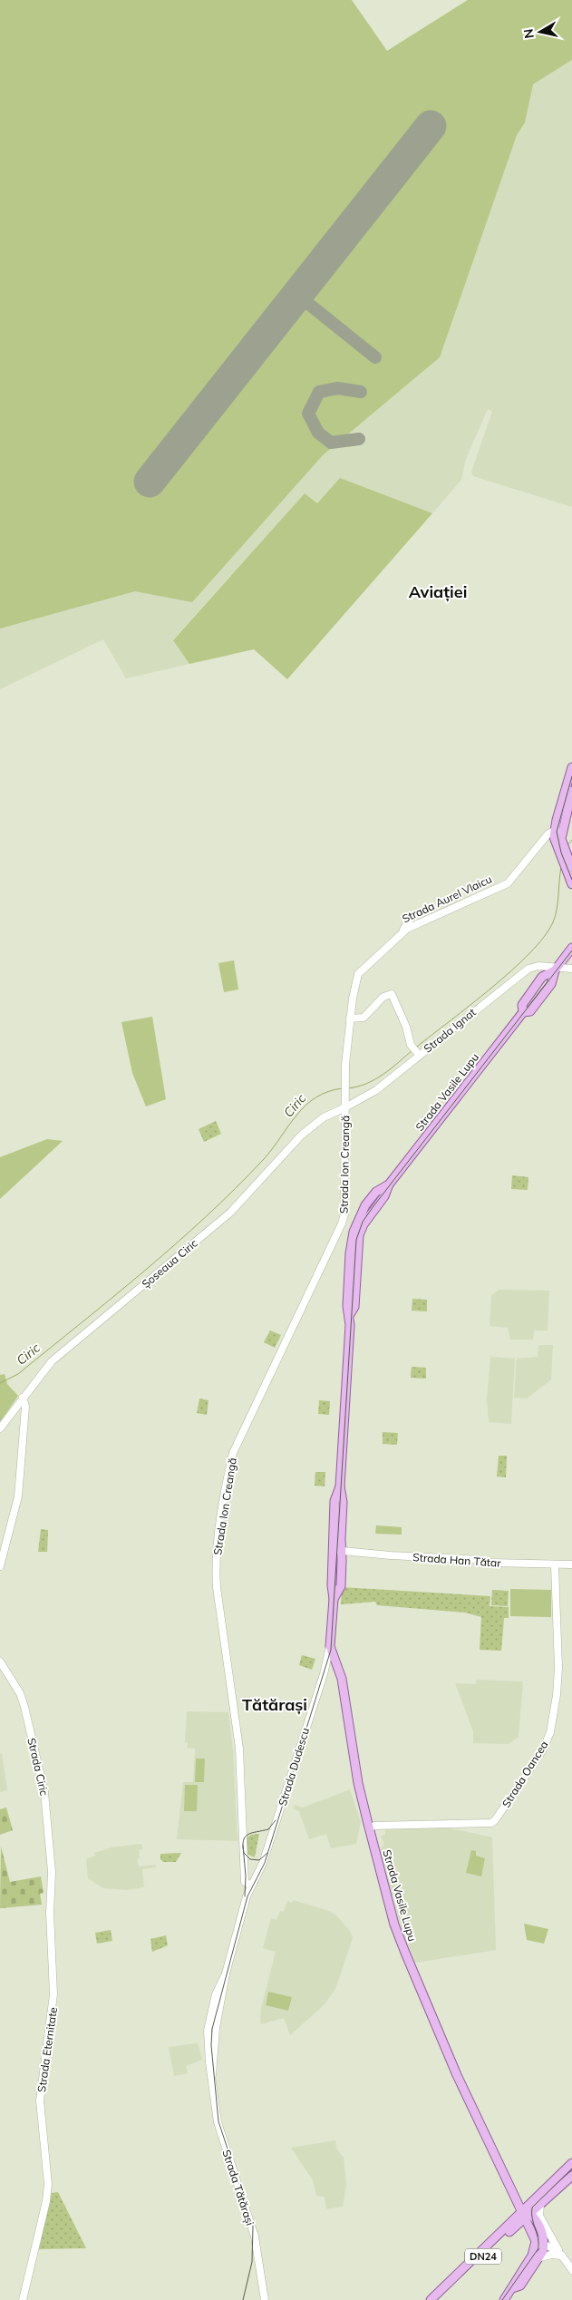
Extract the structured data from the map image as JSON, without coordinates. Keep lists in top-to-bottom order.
{
  "streets": {
    "main road": ["Strada Aurel Vlaicu", "Strada Vasile Lupu", "DN24"],
    "street": [
      "Strada Ignat",
      "Strada Ion Creangă",
      "Șoseaua Ciric",
      "Strada Han Tătar",
      "Strada Ciric",
      "Strada Dudescu",
      "Strada Oancea",
      "Strada Eternitate",
      "Strada Tătărași"
    ]
  },
  "crossings": [
    ["Strada Aurel Vlaicu", "Strada Ion Creangă"],
    ["Strada Ignat", "Strada Vasile Lupu"],
    ["Strada Ignat", "Strada Ion Creangă"],
    ["Strada Ignat", "Șoseaua Ciric"],
    ["Strada Vasile Lupu", "Strada Han Tătar"],
    ["Strada Vasile Lupu", "Strada Dudescu"],
    ["Strada Vasile Lupu", "Strada Oancea"],
    ["Strada Vasile Lupu", "DN24"],
    ["Strada Ion Creangă", "Șoseaua Ciric"],
    ["Strada Han Tătar", "Strada Oancea"],
    ["Strada Ciric", "Strada Eternitate"]
  ],
  "districts": ["Aviației", "Tătărași"],
  "water": ["Ciric"],
  "north": "left"
}
